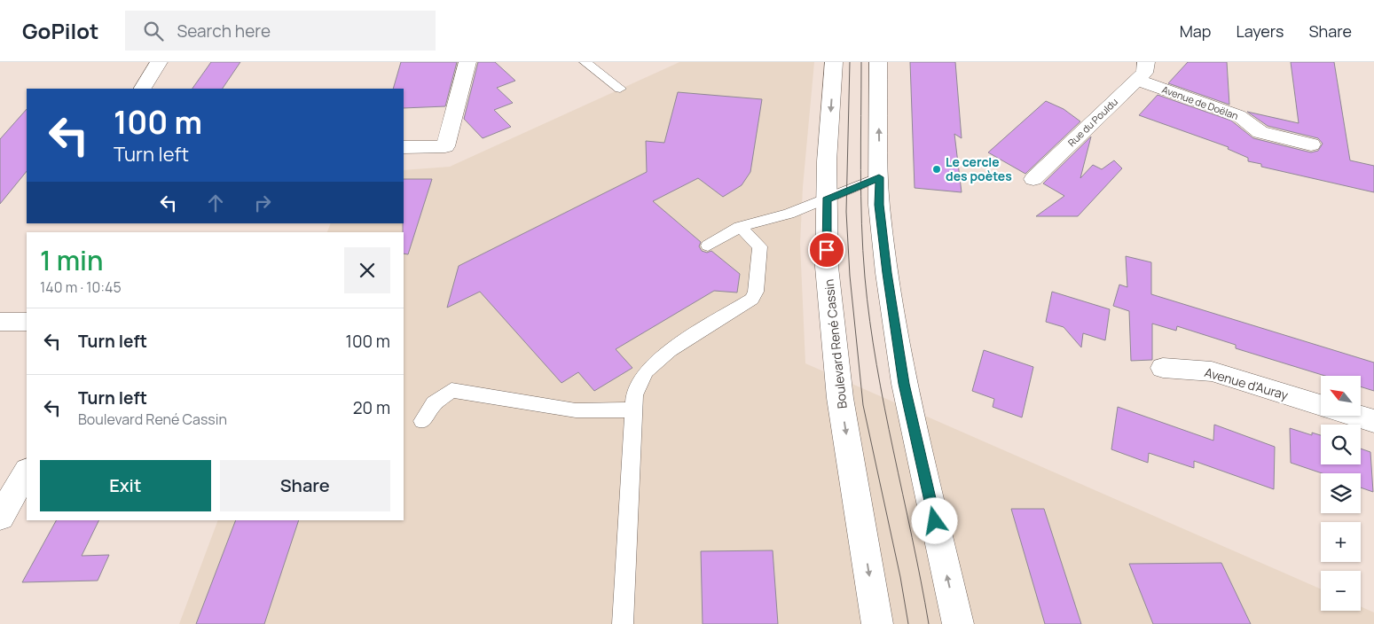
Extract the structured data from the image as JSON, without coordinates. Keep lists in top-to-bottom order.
{
  "streets": {
    "main road": [
      "Avenue de Doëlan",
      "Rue du Pouldu",
      "Boulevard René Cassin",
      "Avenue d'Auray"
    ]
  },
  "crossings": [
    ["Avenue de Doëlan", "Rue du Pouldu"]
  ],
  "places": ["Le cercle des poètes"],
  "north": "top left",
  "page": {
    "header": "GoPilot",
    "search": "Search here",
    "nav": ["Map", "Layers", "Share"],
    "turn": ["100 m", "Turn left"],
    "heading": ["1 min", "140 m · 10:45"],
    "list": [
      {
        "name": "Turn left",
        "value": "100 m"
      },
      {
        "name": "Turn left",
        "note": "Boulevard René Cassin",
        "value": "20 m"
      }
    ],
    "map_buttons": ["+", "−"],
    "buttons": ["Exit", "Share"]
  }
}
